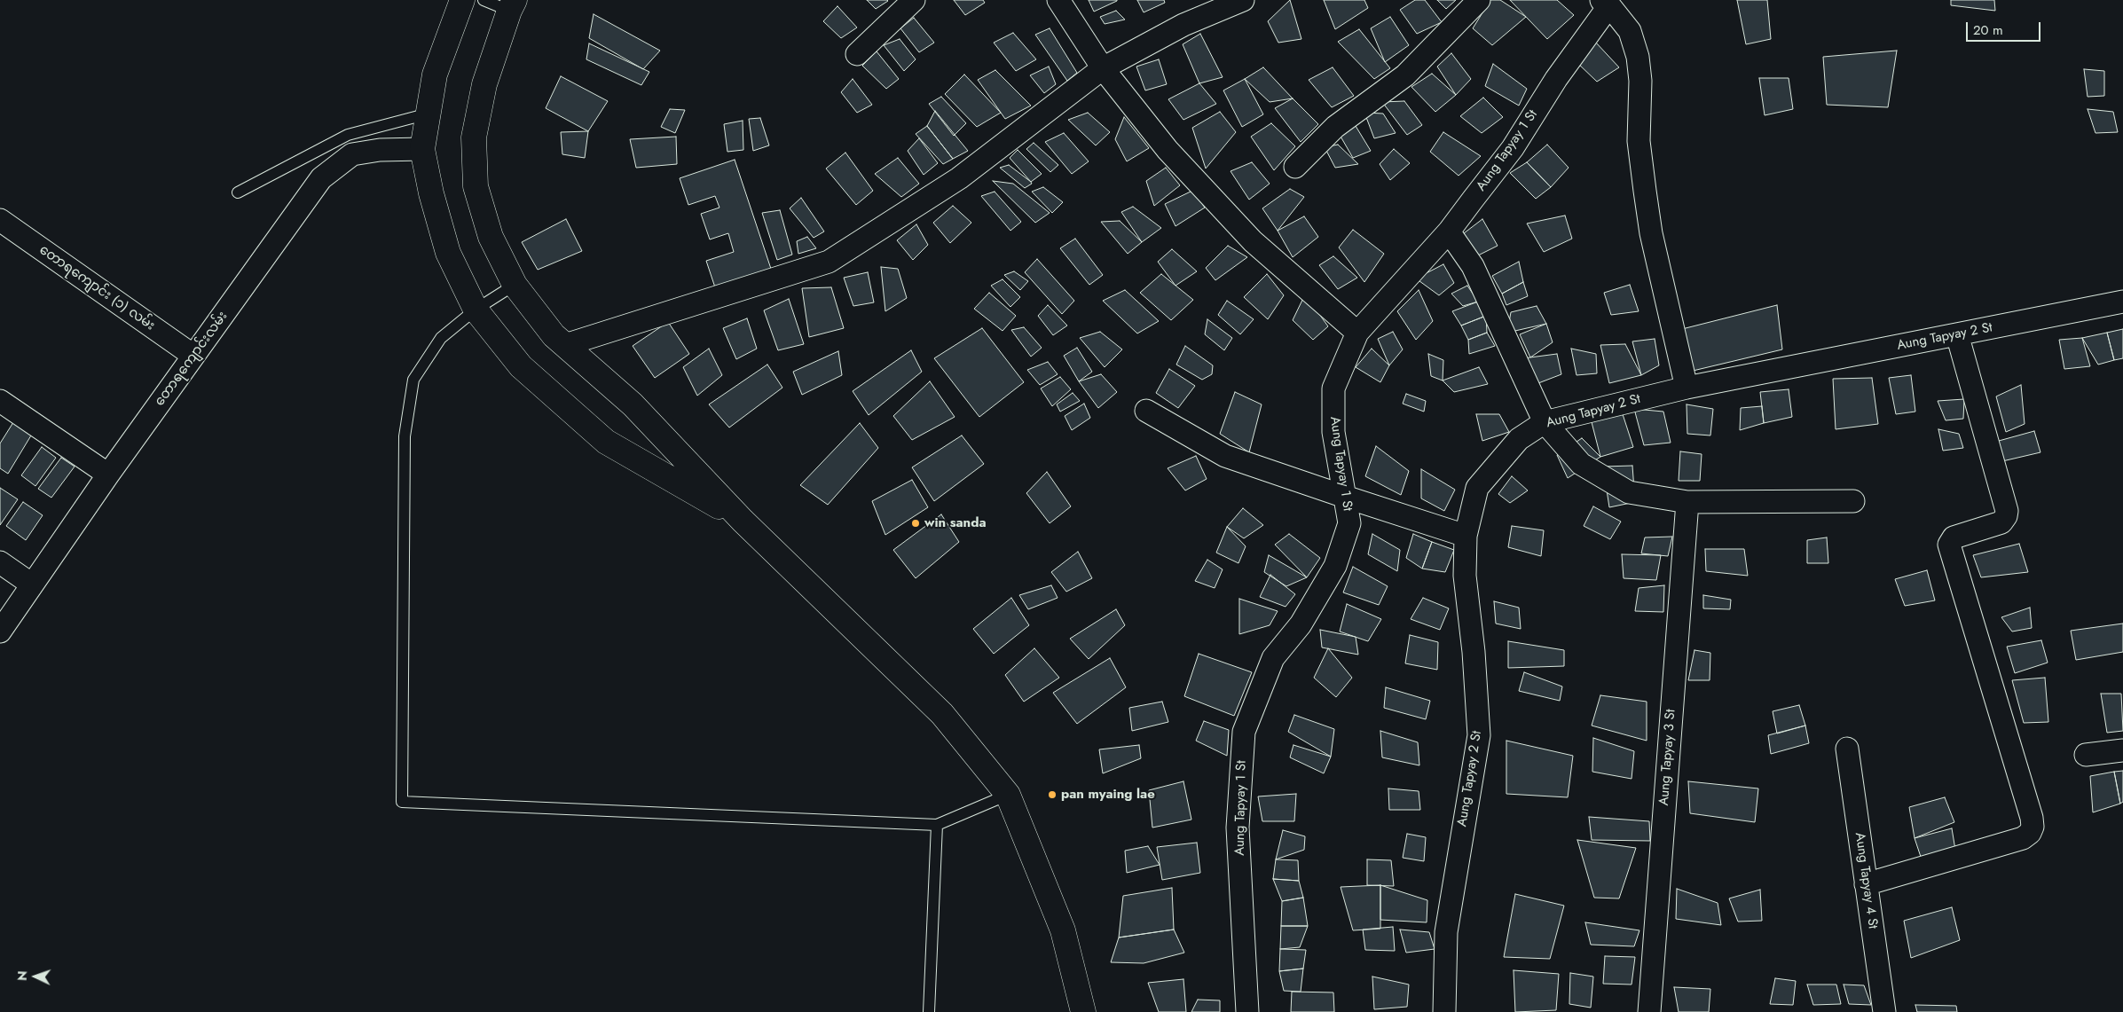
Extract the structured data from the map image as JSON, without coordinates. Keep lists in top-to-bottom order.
{
  "streets": {
    "street": [
      "Aung Tapyay 1 St",
      "တောရကျောင်း (၁) လမ်း",
      "Aung Tapyay 2 St",
      "တောရကျောင်းလမ်း",
      "Aung Tapyay 3 St",
      "Aung Tapyay 4 St"
    ]
  },
  "crossings": [
    ["တောရကျောင်း (၁) လမ်း", "တောရကျောင်းလမ်း"]
  ],
  "places": ["win sanda", "pan myaing lae"],
  "scale_bar": "20 m",
  "north": "left"
}
